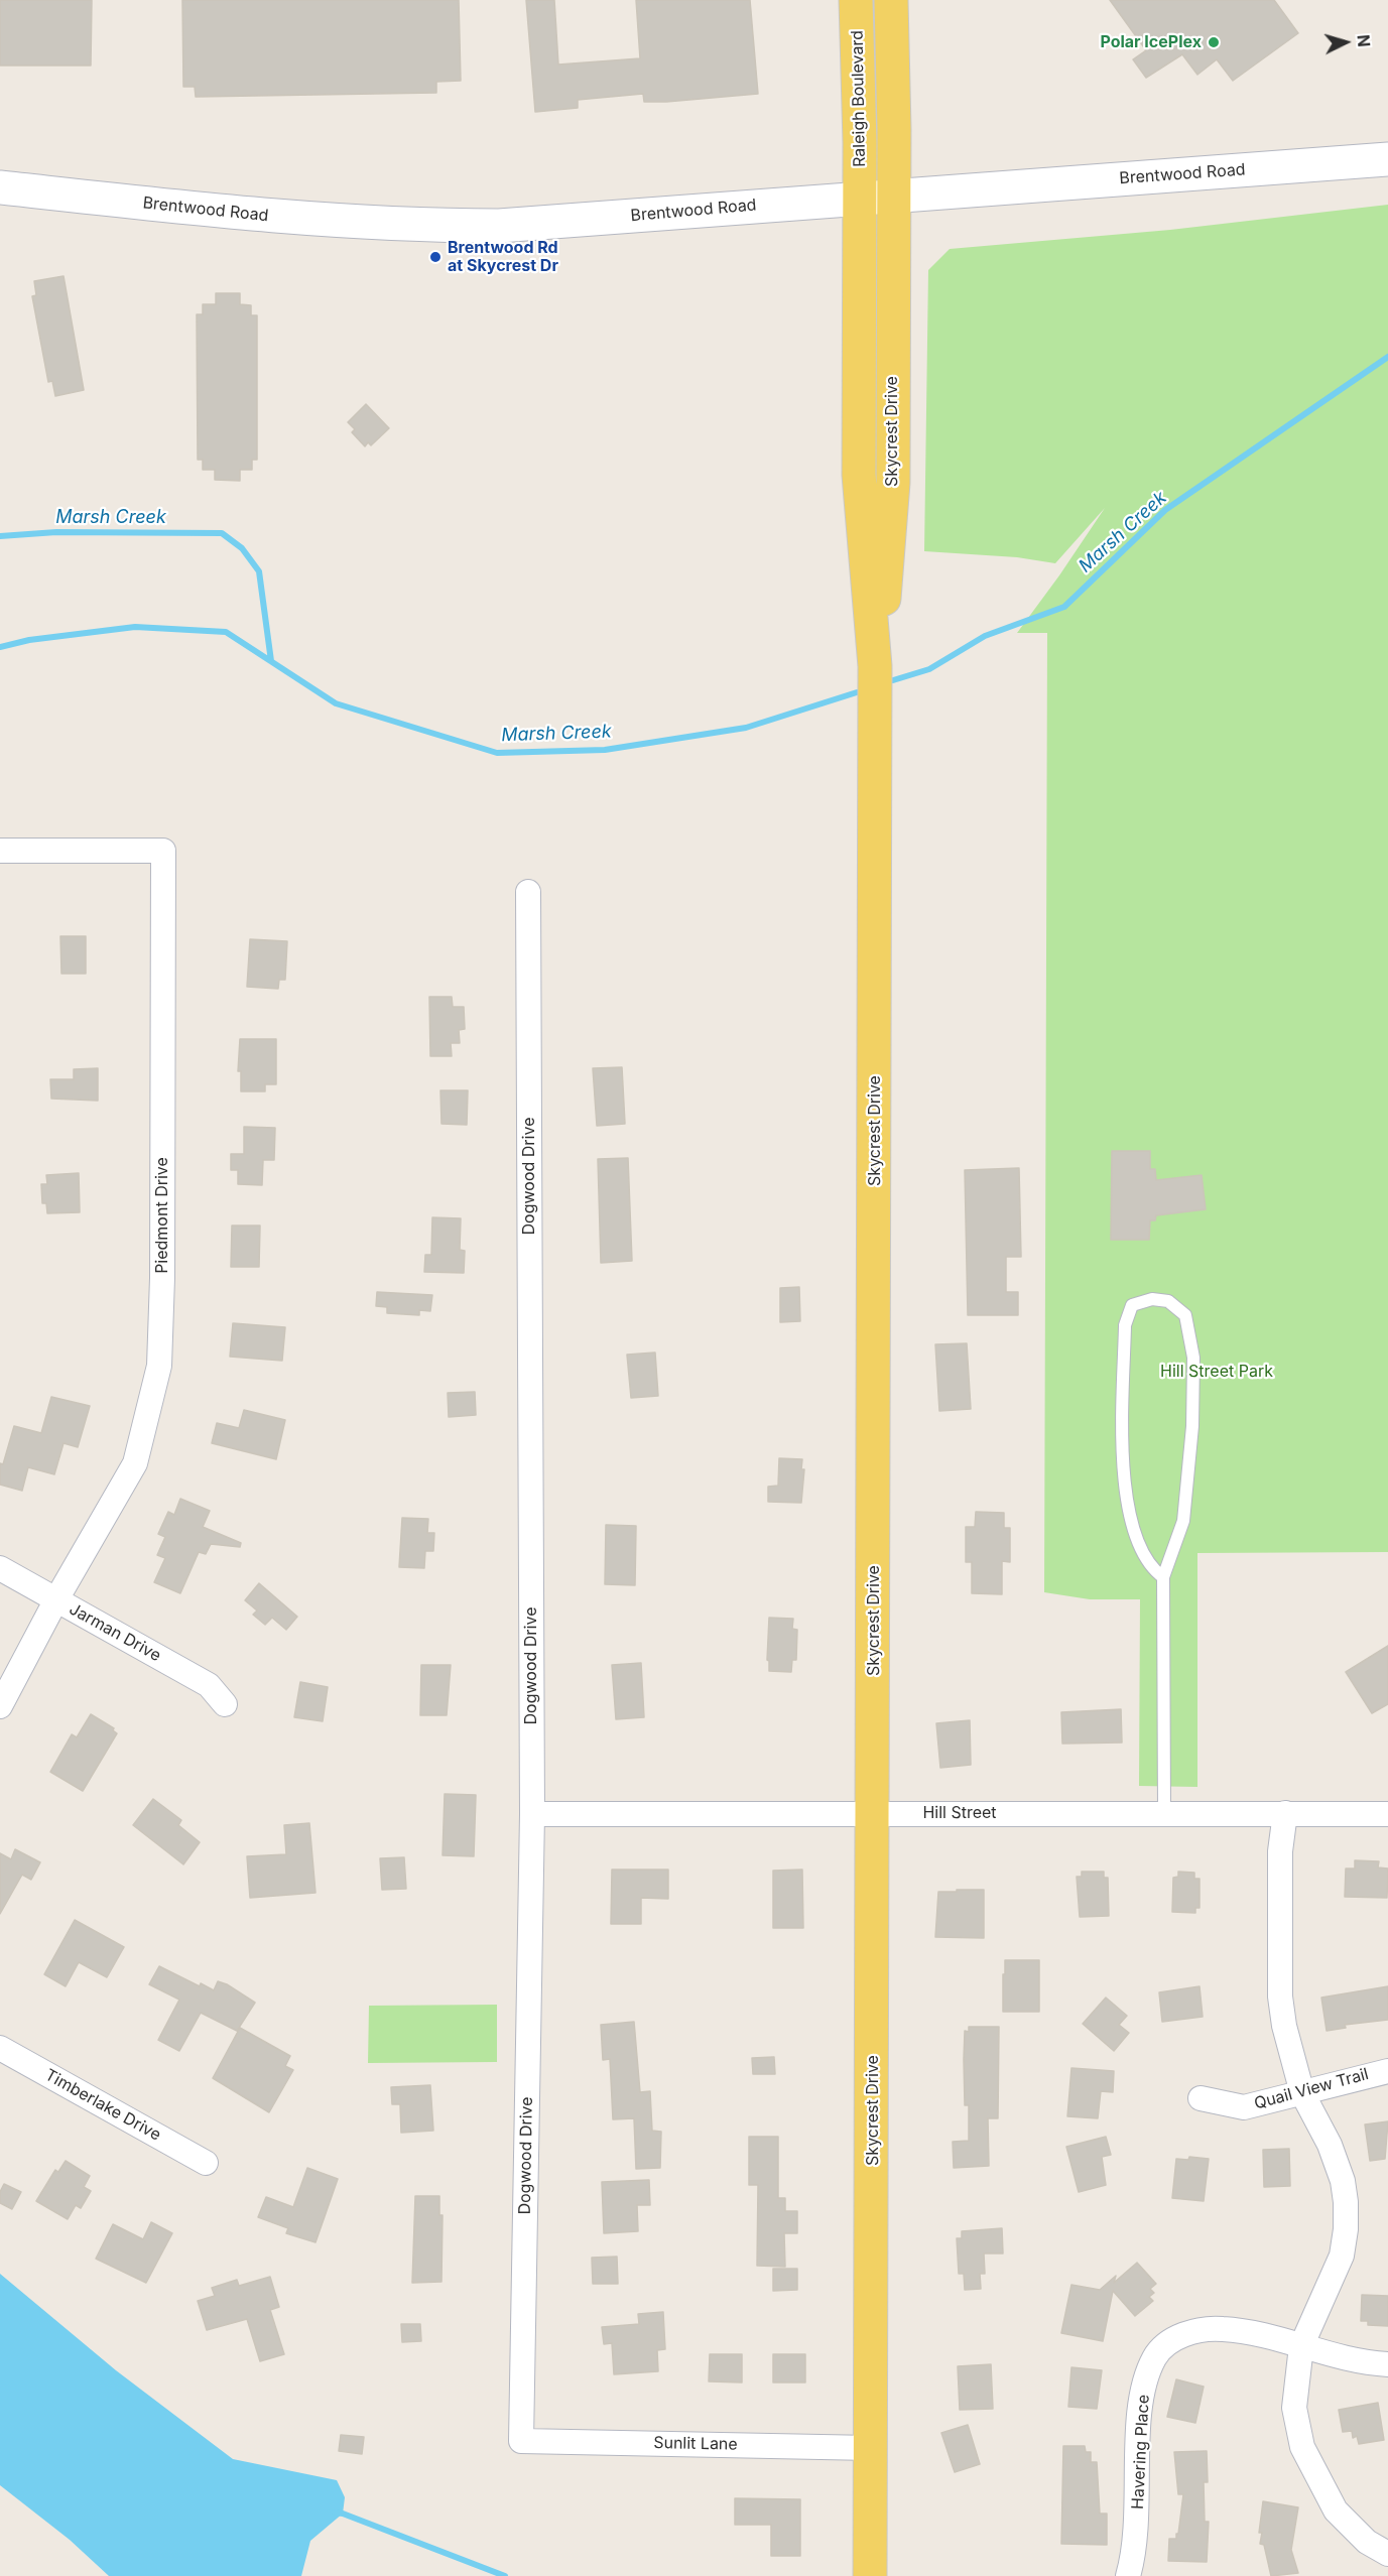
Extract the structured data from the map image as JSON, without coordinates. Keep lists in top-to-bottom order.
{
  "streets": {
    "main road": ["Raleigh Boulevard", "Brentwood Road", "Skycrest Drive"],
    "street": [
      "Dogwood Drive",
      "Piedmont Drive",
      "Jarman Drive",
      "Hill Street",
      "Quail View Trail",
      "Timberlake Drive",
      "Sunlit Lane",
      "Havering Place"
    ]
  },
  "crossings": [
    ["Raleigh Boulevard", "Brentwood Road"],
    ["Raleigh Boulevard", "Skycrest Drive"],
    ["Brentwood Road", "Skycrest Drive"],
    ["Skycrest Drive", "Hill Street"],
    ["Skycrest Drive", "Sunlit Lane"],
    ["Dogwood Drive", "Hill Street"],
    ["Dogwood Drive", "Sunlit Lane"],
    ["Piedmont Drive", "Jarman Drive"]
  ],
  "water": ["Marsh Creek"],
  "parks": ["Hill Street Park"],
  "places": ["Polar IcePlex", "Brentwood Rd at Skycrest Dr"],
  "north": "right"
}
